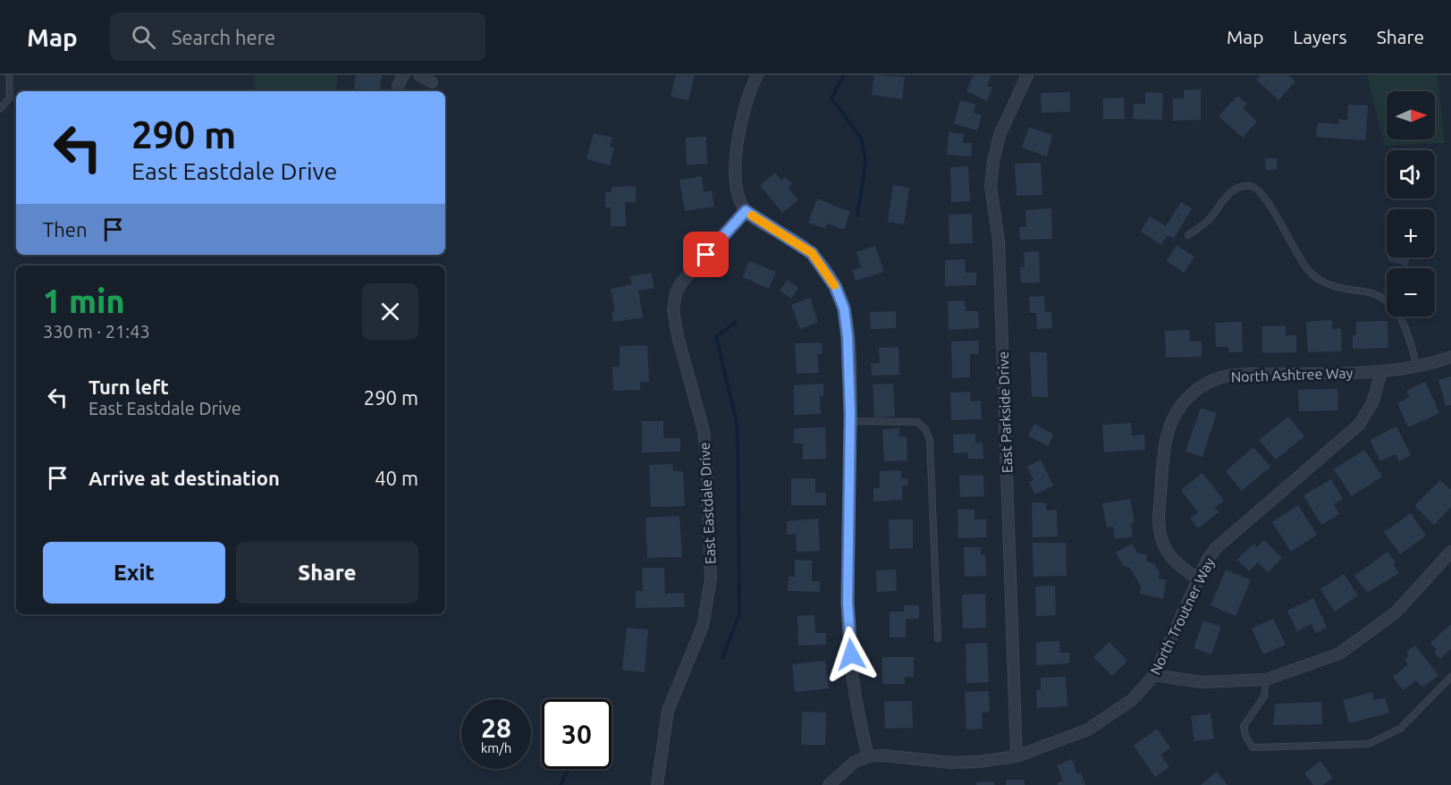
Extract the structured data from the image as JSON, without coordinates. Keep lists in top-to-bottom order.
{
  "streets": {
    "street": [
      "North Ashtree Way",
      "East Parkside Drive",
      "East Eastdale Drive",
      "North Troutner Way"
    ]
  },
  "crossings": [
    ["North Ashtree Way", "North Troutner Way"],
    ["East Parkside Drive", "North Troutner Way"]
  ],
  "north": "right",
  "page": {
    "header": "Map",
    "search": "Search here",
    "nav": ["Map", "Layers", "Share"],
    "map_buttons": ["+", "−"],
    "turn": ["290 m", "East Eastdale Drive"],
    "then": "Then",
    "heading": ["1 min", "330 m · 21:43"],
    "list": [
      {
        "name": "Turn left",
        "note": "East Eastdale Drive",
        "value": "290 m"
      },
      {
        "name": "Arrive at destination",
        "value": "40 m"
      }
    ],
    "buttons": ["Exit", "Share"],
    "speed": "28 km/h",
    "limit": "30"
  }
}
